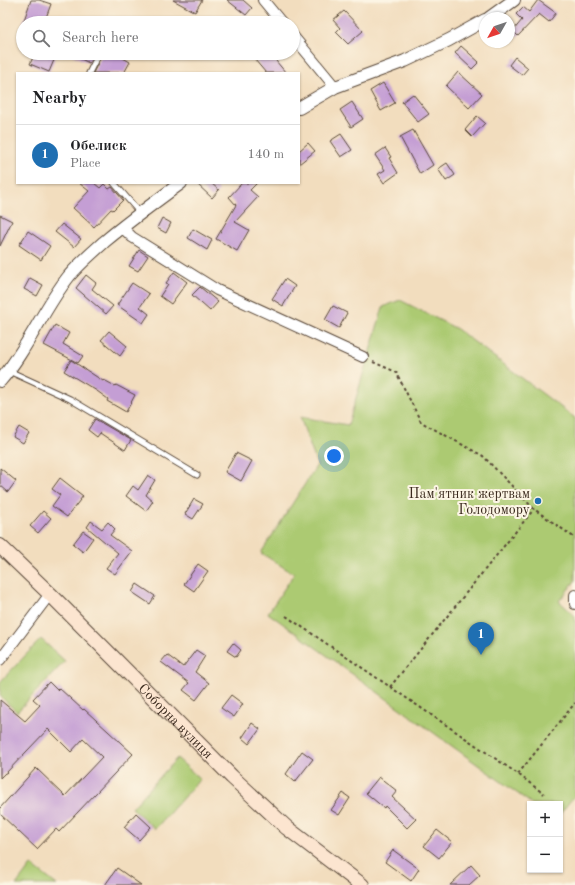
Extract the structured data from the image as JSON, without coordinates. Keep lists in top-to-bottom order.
{
  "streets": {
    "main road": ["Соборна вулиця"]
  },
  "places": ["Пам'ятник жертвам Голодомору"],
  "north": "bottom left",
  "page": {
    "search": "Search here",
    "heading": "Nearby",
    "list": [
      {
        "mark": "1",
        "name": "Обелиск",
        "note": "Place",
        "value": "140 m"
      }
    ],
    "pins": "1",
    "map_buttons": ["+", "−"]
  }
}
